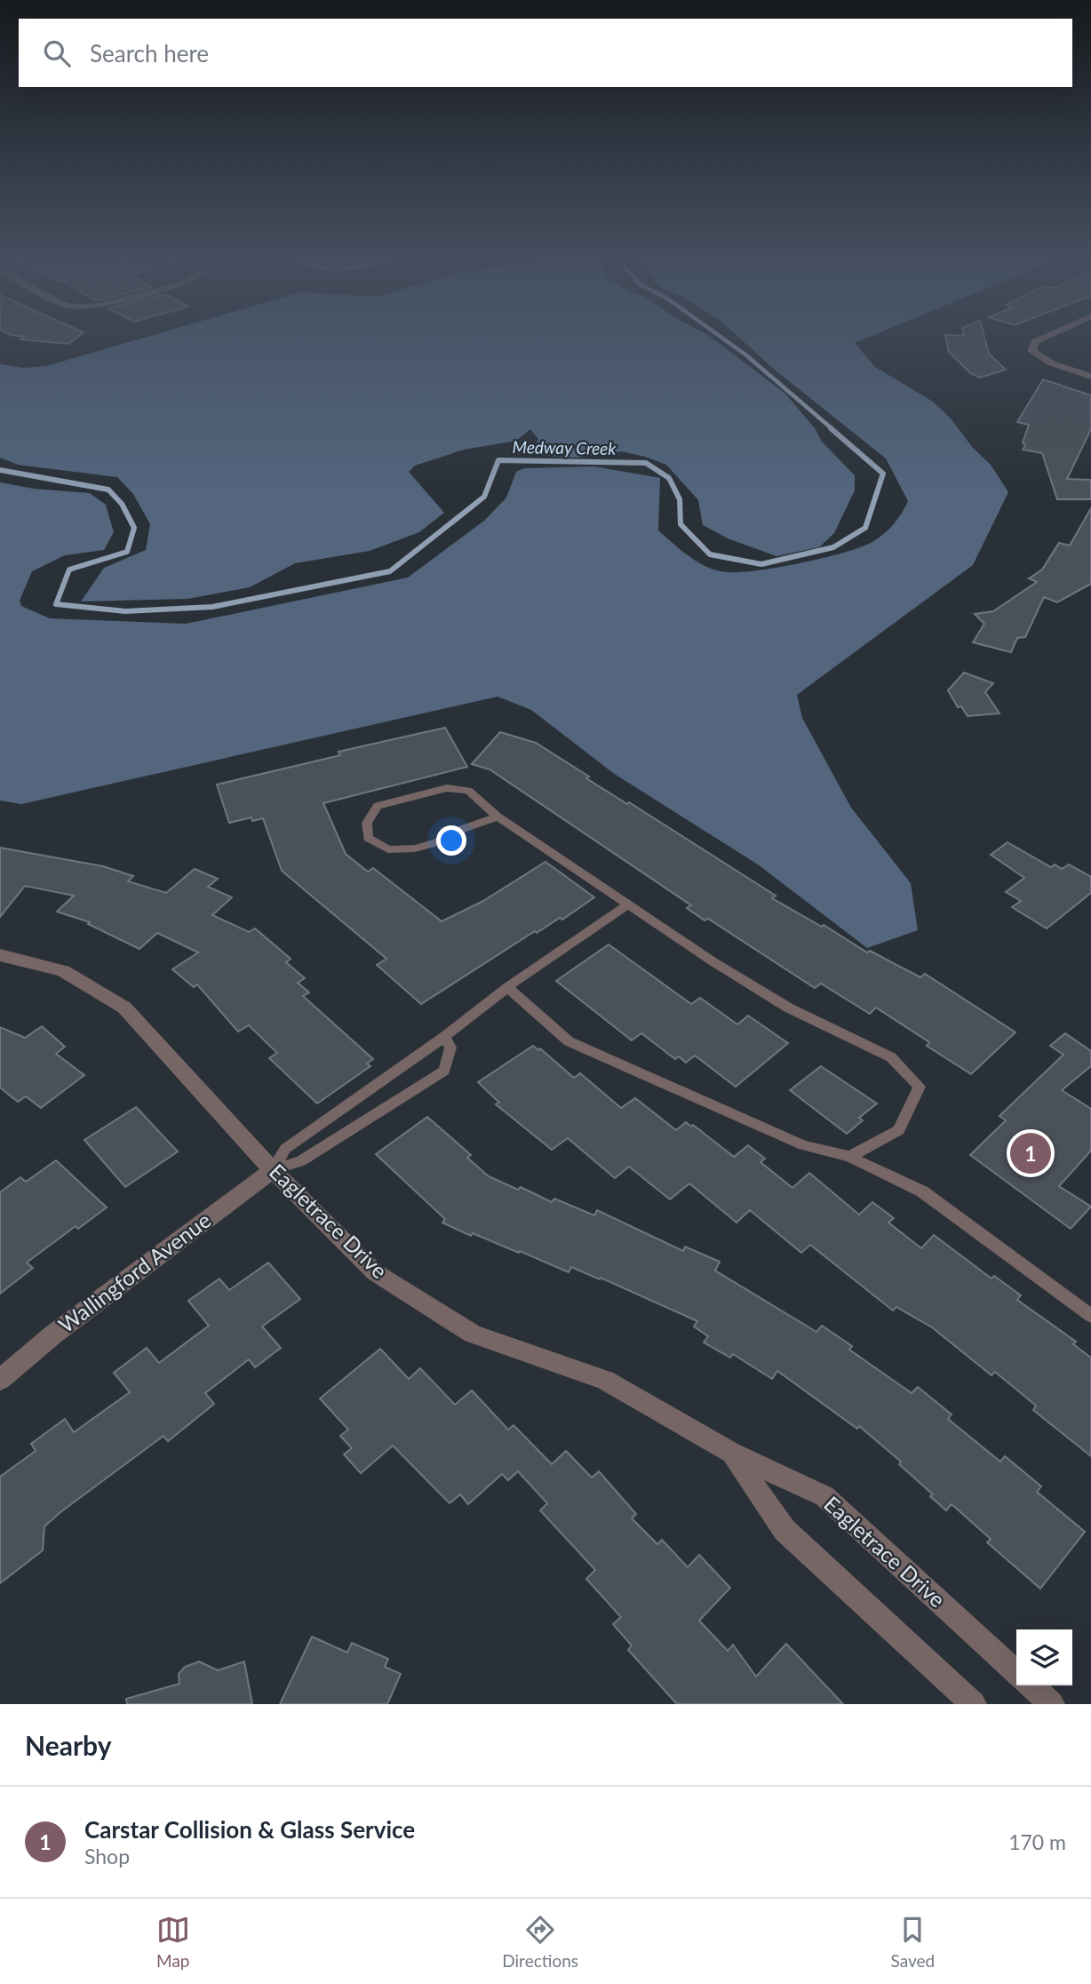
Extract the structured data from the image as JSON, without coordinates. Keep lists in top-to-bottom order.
{
  "streets": {
    "street": ["Eagletrace Drive", "Wallingford Avenue"]
  },
  "crossings": [
    ["Eagletrace Drive", "Wallingford Avenue"]
  ],
  "water": ["Medway Creek"],
  "page": {
    "search": "Search here",
    "pins": "1",
    "heading": "Nearby",
    "list": [
      {
        "mark": "1",
        "name": "Carstar Collision & Glass Service",
        "note": "Shop",
        "value": "170 m"
      }
    ],
    "nav": ["Map", "Directions", "Saved"]
  }
}
